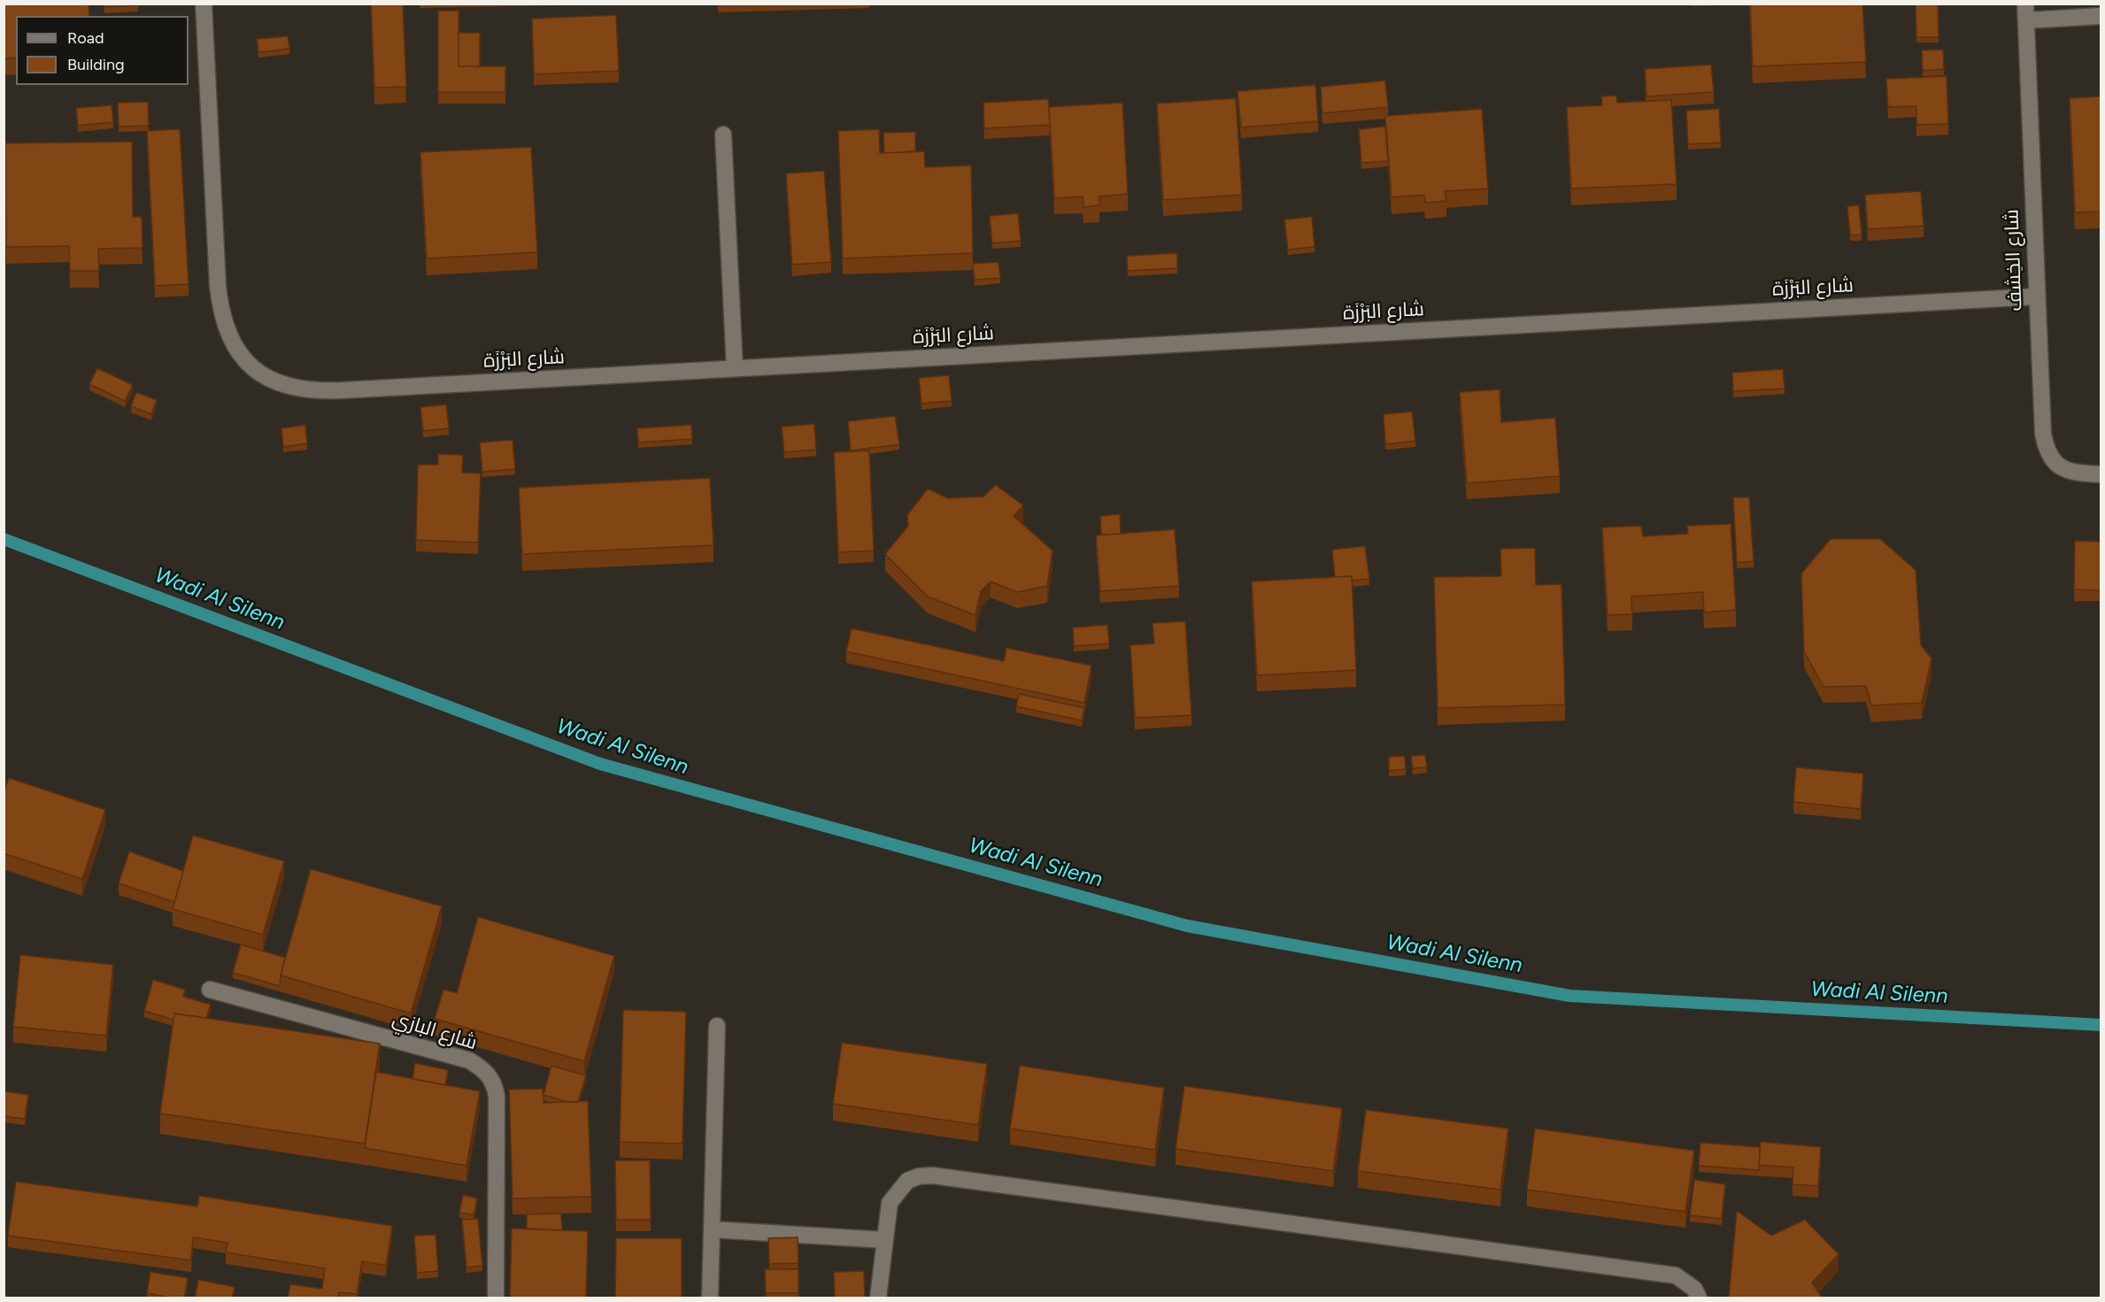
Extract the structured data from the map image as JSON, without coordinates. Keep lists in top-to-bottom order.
{
  "streets": {
    "street": ["شارع الخِشف", "شارع البَرْزَة", "شارع البازي"]
  },
  "crossings": [
    ["شارع الخِشف", "شارع البَرْزَة"]
  ],
  "water": ["Wadi Al Silenn"],
  "legend": ["Road", "Building"]
}
